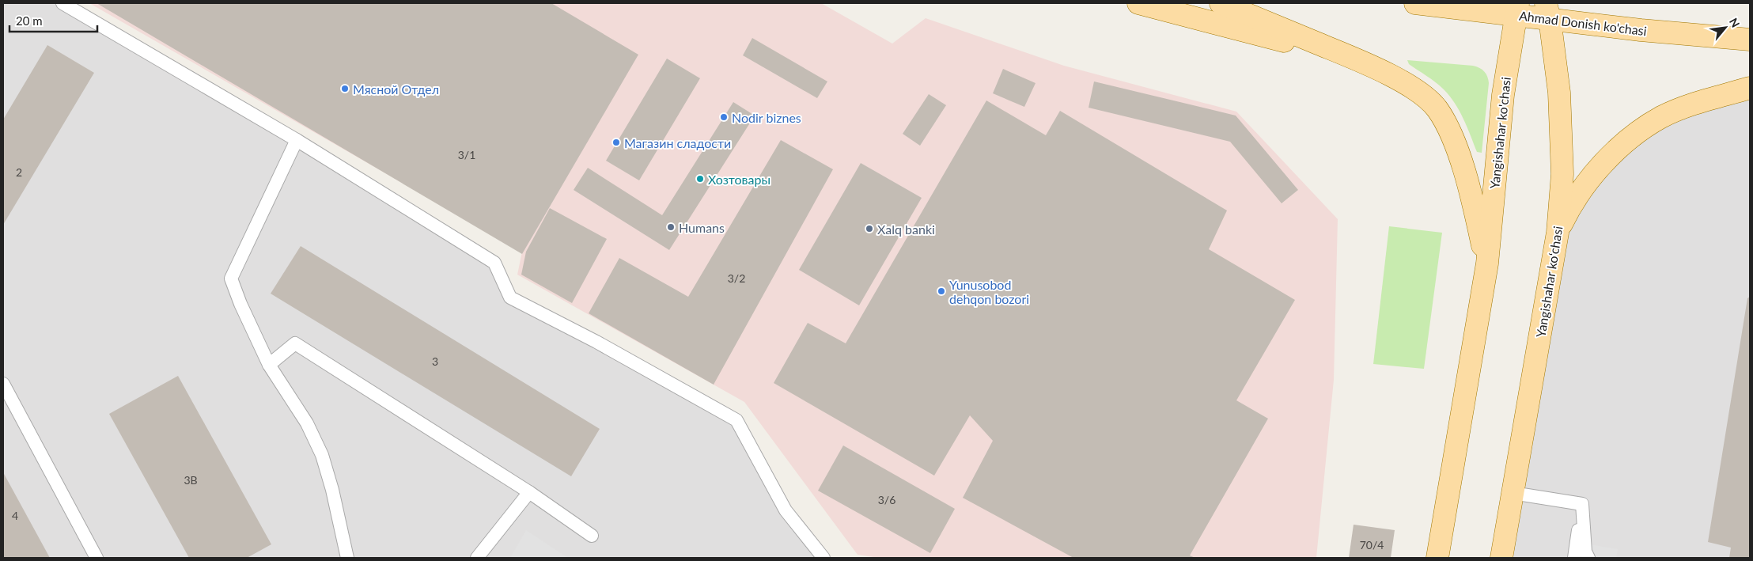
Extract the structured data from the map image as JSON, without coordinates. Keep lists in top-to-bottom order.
{
  "streets": {
    "main road": ["Ahmad Donish ko'chasi", "Yangishahar ko'chasi", "Yangishahar ko‘chasi"]
  },
  "crossings": [
    ["Ahmad Donish ko'chasi", "Yangishahar ko'chasi"],
    ["Ahmad Donish ko'chasi", "Yangishahar ko‘chasi"]
  ],
  "places": [
    "Мясной Отдел",
    "Nodir biznes",
    "Магазин сладости",
    "Хозтовары",
    "Humans",
    "Xalq banki",
    "Yunusobod dehqon bozori"
  ],
  "house_numbers": [
    "3/1",
    "2",
    "3/2",
    "3",
    "3B",
    "3/6",
    "4",
    "70/4"
  ],
  "scale_bar": "20 m",
  "north": "top right"
}
